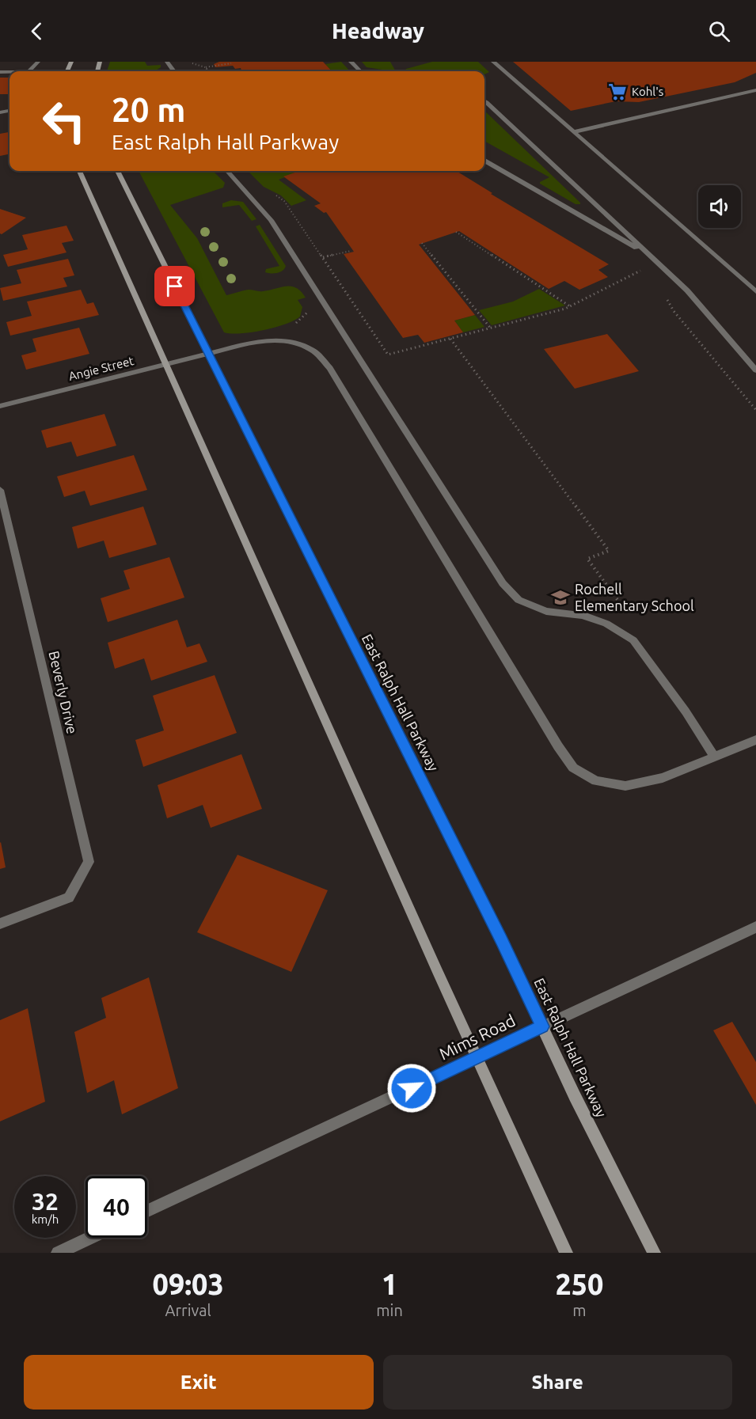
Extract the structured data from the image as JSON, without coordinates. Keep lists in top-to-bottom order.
{
  "streets": {
    "main road": ["East Ralph Hall Parkway"],
    "street": ["Angie Street", "Beverly Drive", "Mims Road"]
  },
  "crossings": [
    ["Angie Street", "East Ralph Hall Parkway"],
    ["East Ralph Hall Parkway", "Mims Road"]
  ],
  "places": {
    "supermarket": ["Kohl's"],
    "school or university": ["Rochell Elementary School"]
  },
  "page": {
    "header": "Headway",
    "turn": ["20 m", "East Ralph Hall Parkway"],
    "speed": "32 km/h",
    "limit": "40",
    "eta": [
      "09:03",
      "Arrival",
      "1",
      "min",
      "250",
      "m"
    ],
    "buttons": ["Exit", "Share"]
  }
}
